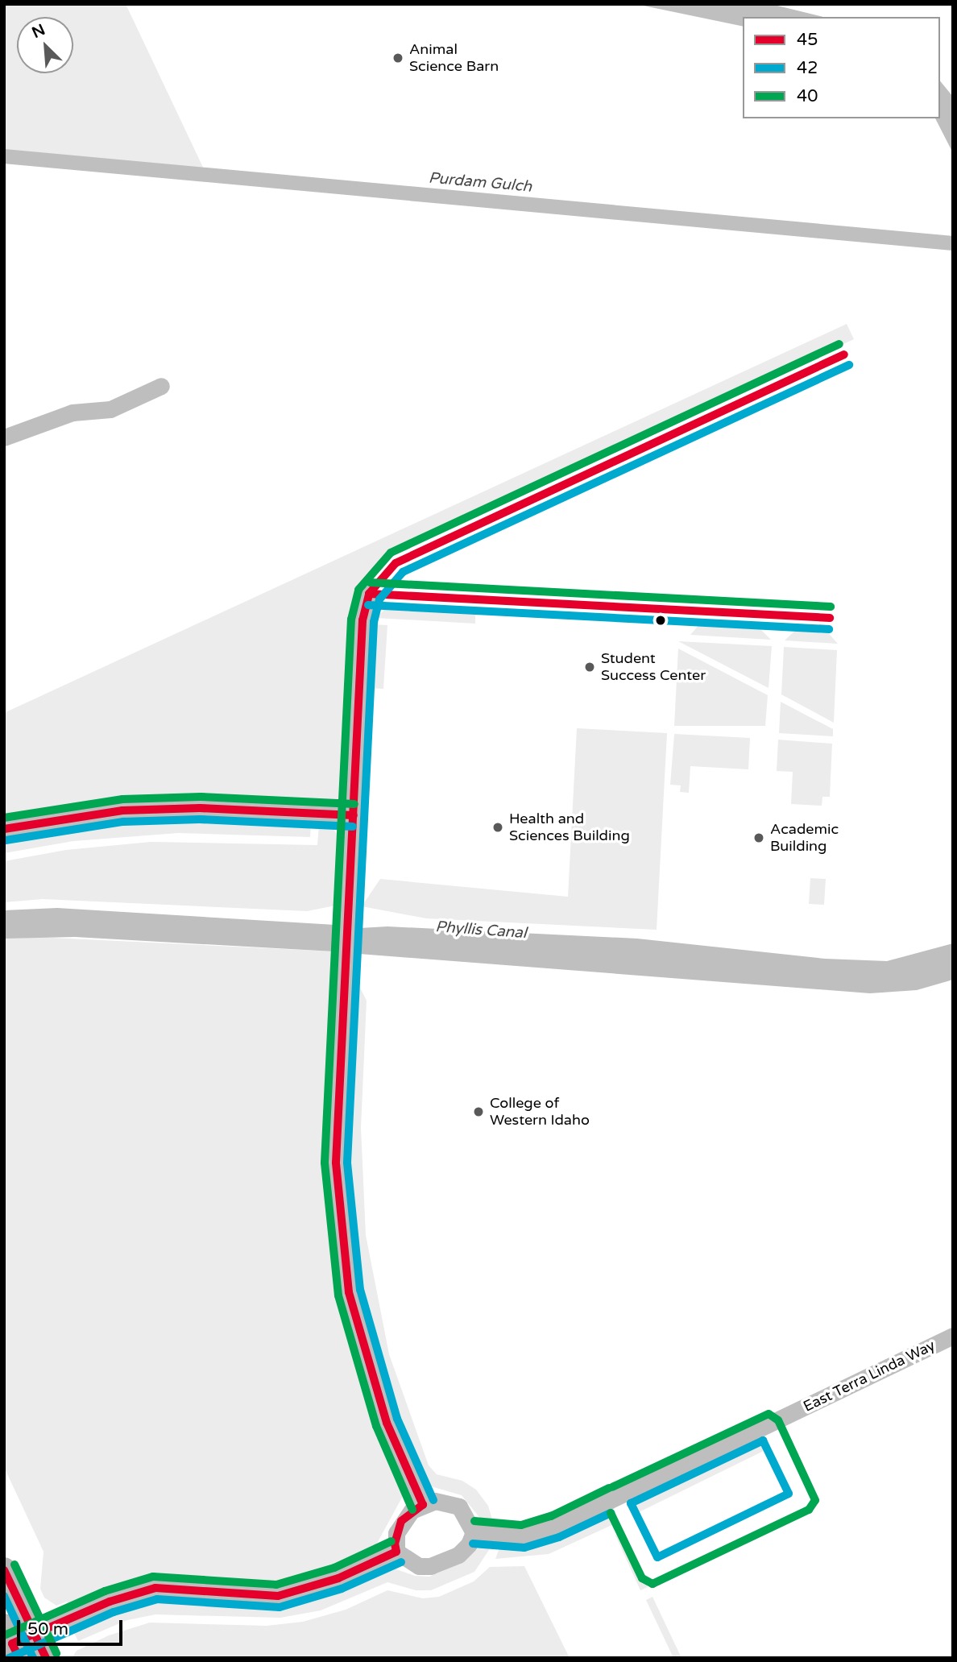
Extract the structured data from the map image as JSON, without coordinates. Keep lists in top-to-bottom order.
{
  "streets": {
    "street": ["East Terra Linda Way"]
  },
  "water": ["Purdam Gulch", "Phyllis Canal"],
  "places": [
    "Animal Science Barn",
    "Student Success Center",
    "Health and Sciences Building",
    "Academic Building",
    "College of Western Idaho"
  ],
  "lines": ["transit line 40", "transit line 45", "transit line 42"],
  "legend": ["45", "42", "40"],
  "scale_bar": "50 m",
  "north": "top left"
}
